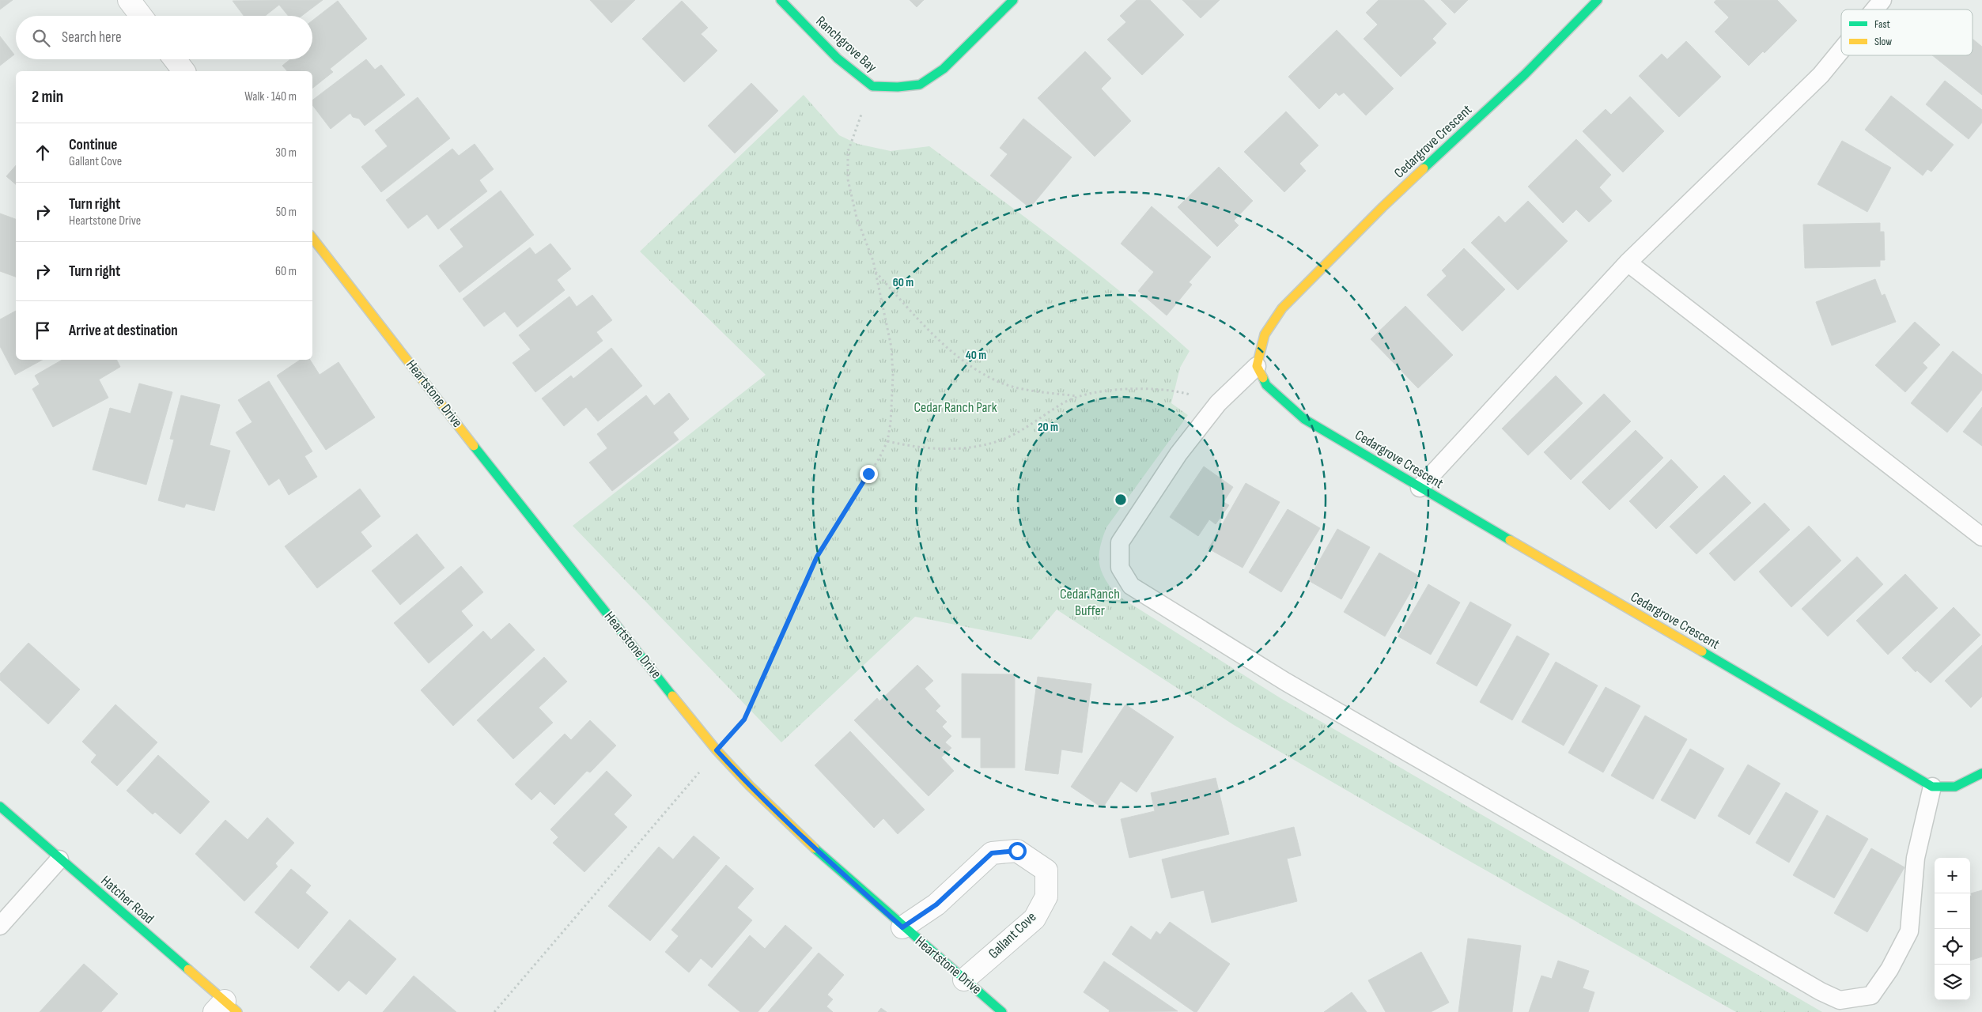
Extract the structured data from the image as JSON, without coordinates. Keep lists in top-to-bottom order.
{
  "streets": {
    "street": [
      "Ranchgrove Bay",
      "Cedargrove Crescent",
      "Heartstone Drive",
      "Hatcher Road",
      "Gallant Cove"
    ]
  },
  "crossings": [
    ["Heartstone Drive", "Gallant Cove"]
  ],
  "parks": ["Cedar Ranch Park", "Cedar Ranch Buffer"],
  "legend": ["Fast", "Slow"],
  "page": {
    "search": "Search here",
    "heading": ["2 min", "Walk · 140 m"],
    "list": [
      ["Continue", "Gallant Cove", "30 m"],
      ["Turn right", "Heartstone Drive", "50 m"],
      ["Turn right", "60 m"],
      "Arrive at destination"
    ],
    "map_buttons": ["+", "−"]
  },
  "rings": ["60 m", "40 m", "20 m"]
}
